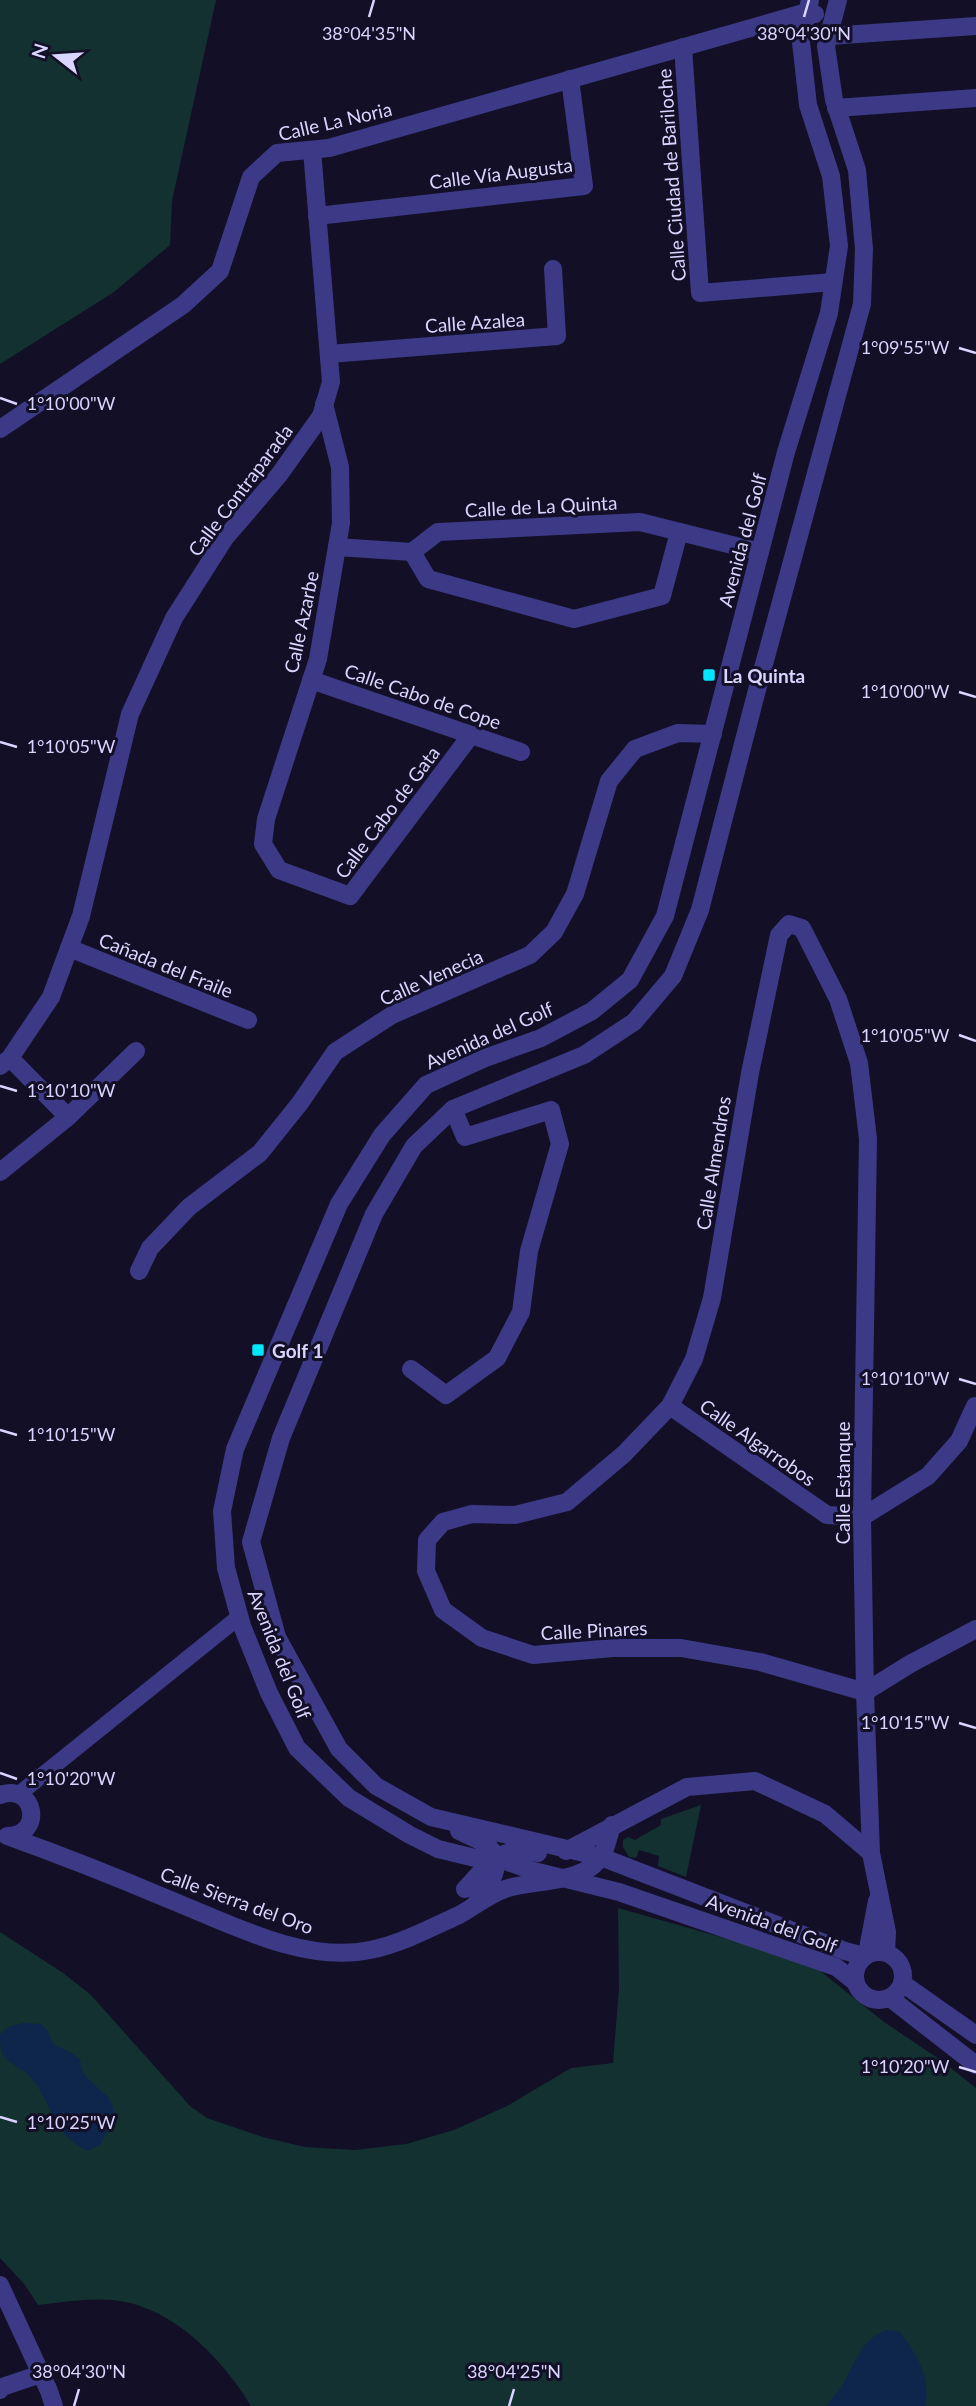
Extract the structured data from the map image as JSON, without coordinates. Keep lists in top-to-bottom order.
{
  "streets": {
    "street": [
      "Calle La Noria",
      "Calle Vía Augusta",
      "Calle Ciudad de Bariloche",
      "Calle Azalea",
      "Calle Contraparada",
      "Calle de La Quinta",
      "Avenida del Golf",
      "Calle Azarbe",
      "Calle Cabo de Cope",
      "Calle Cabo de Gata",
      "Cañada del Fraile",
      "Calle Venecia",
      "Calle Almendros",
      "Calle Algarrobos",
      "Calle Estanque",
      "Calle Pinares",
      "Calle Sierra del Oro"
    ]
  },
  "crossings": [
    ["Calle La Noria", "Calle Vía Augusta"],
    ["Calle La Noria", "Calle Ciudad de Bariloche"],
    ["Calle La Noria", "Calle Contraparada"],
    ["Calle La Noria", "Avenida del Golf"],
    ["Calle Vía Augusta", "Calle Contraparada"],
    ["Calle Ciudad de Bariloche", "Avenida del Golf"],
    ["Calle Azalea", "Calle Contraparada"],
    ["Calle Contraparada", "Calle Azarbe"],
    ["Calle Contraparada", "Cañada del Fraile"],
    ["Calle de La Quinta", "Avenida del Golf"],
    ["Avenida del Golf", "Calle Venecia"],
    ["Avenida del Golf", "Calle Estanque"],
    ["Avenida del Golf", "Calle Sierra del Oro"],
    ["Calle Azarbe", "Calle Cabo de Cope"],
    ["Calle Azarbe", "Calle Cabo de Gata"],
    ["Calle Cabo de Cope", "Calle Cabo de Gata"],
    ["Calle Almendros", "Calle Algarrobos"],
    ["Calle Almendros", "Calle Estanque"],
    ["Calle Almendros", "Calle Pinares"],
    ["Calle Algarrobos", "Calle Estanque"],
    ["Calle Algarrobos", "Calle Pinares"],
    ["Calle Estanque", "Calle Pinares"]
  ],
  "places": {
    "transit": ["La Quinta", "Golf 1"]
  },
  "north": "left",
  "coordinates": [
    "38°04'35\"N",
    "38°04'30\"N",
    "1°09'55\"W",
    "1°10'00\"W",
    "1°10'05\"W",
    "1°10'10\"W",
    "1°10'15\"W",
    "1°10'20\"W",
    "1°10'25\"W",
    "38°04'25\"N"
  ]
}
